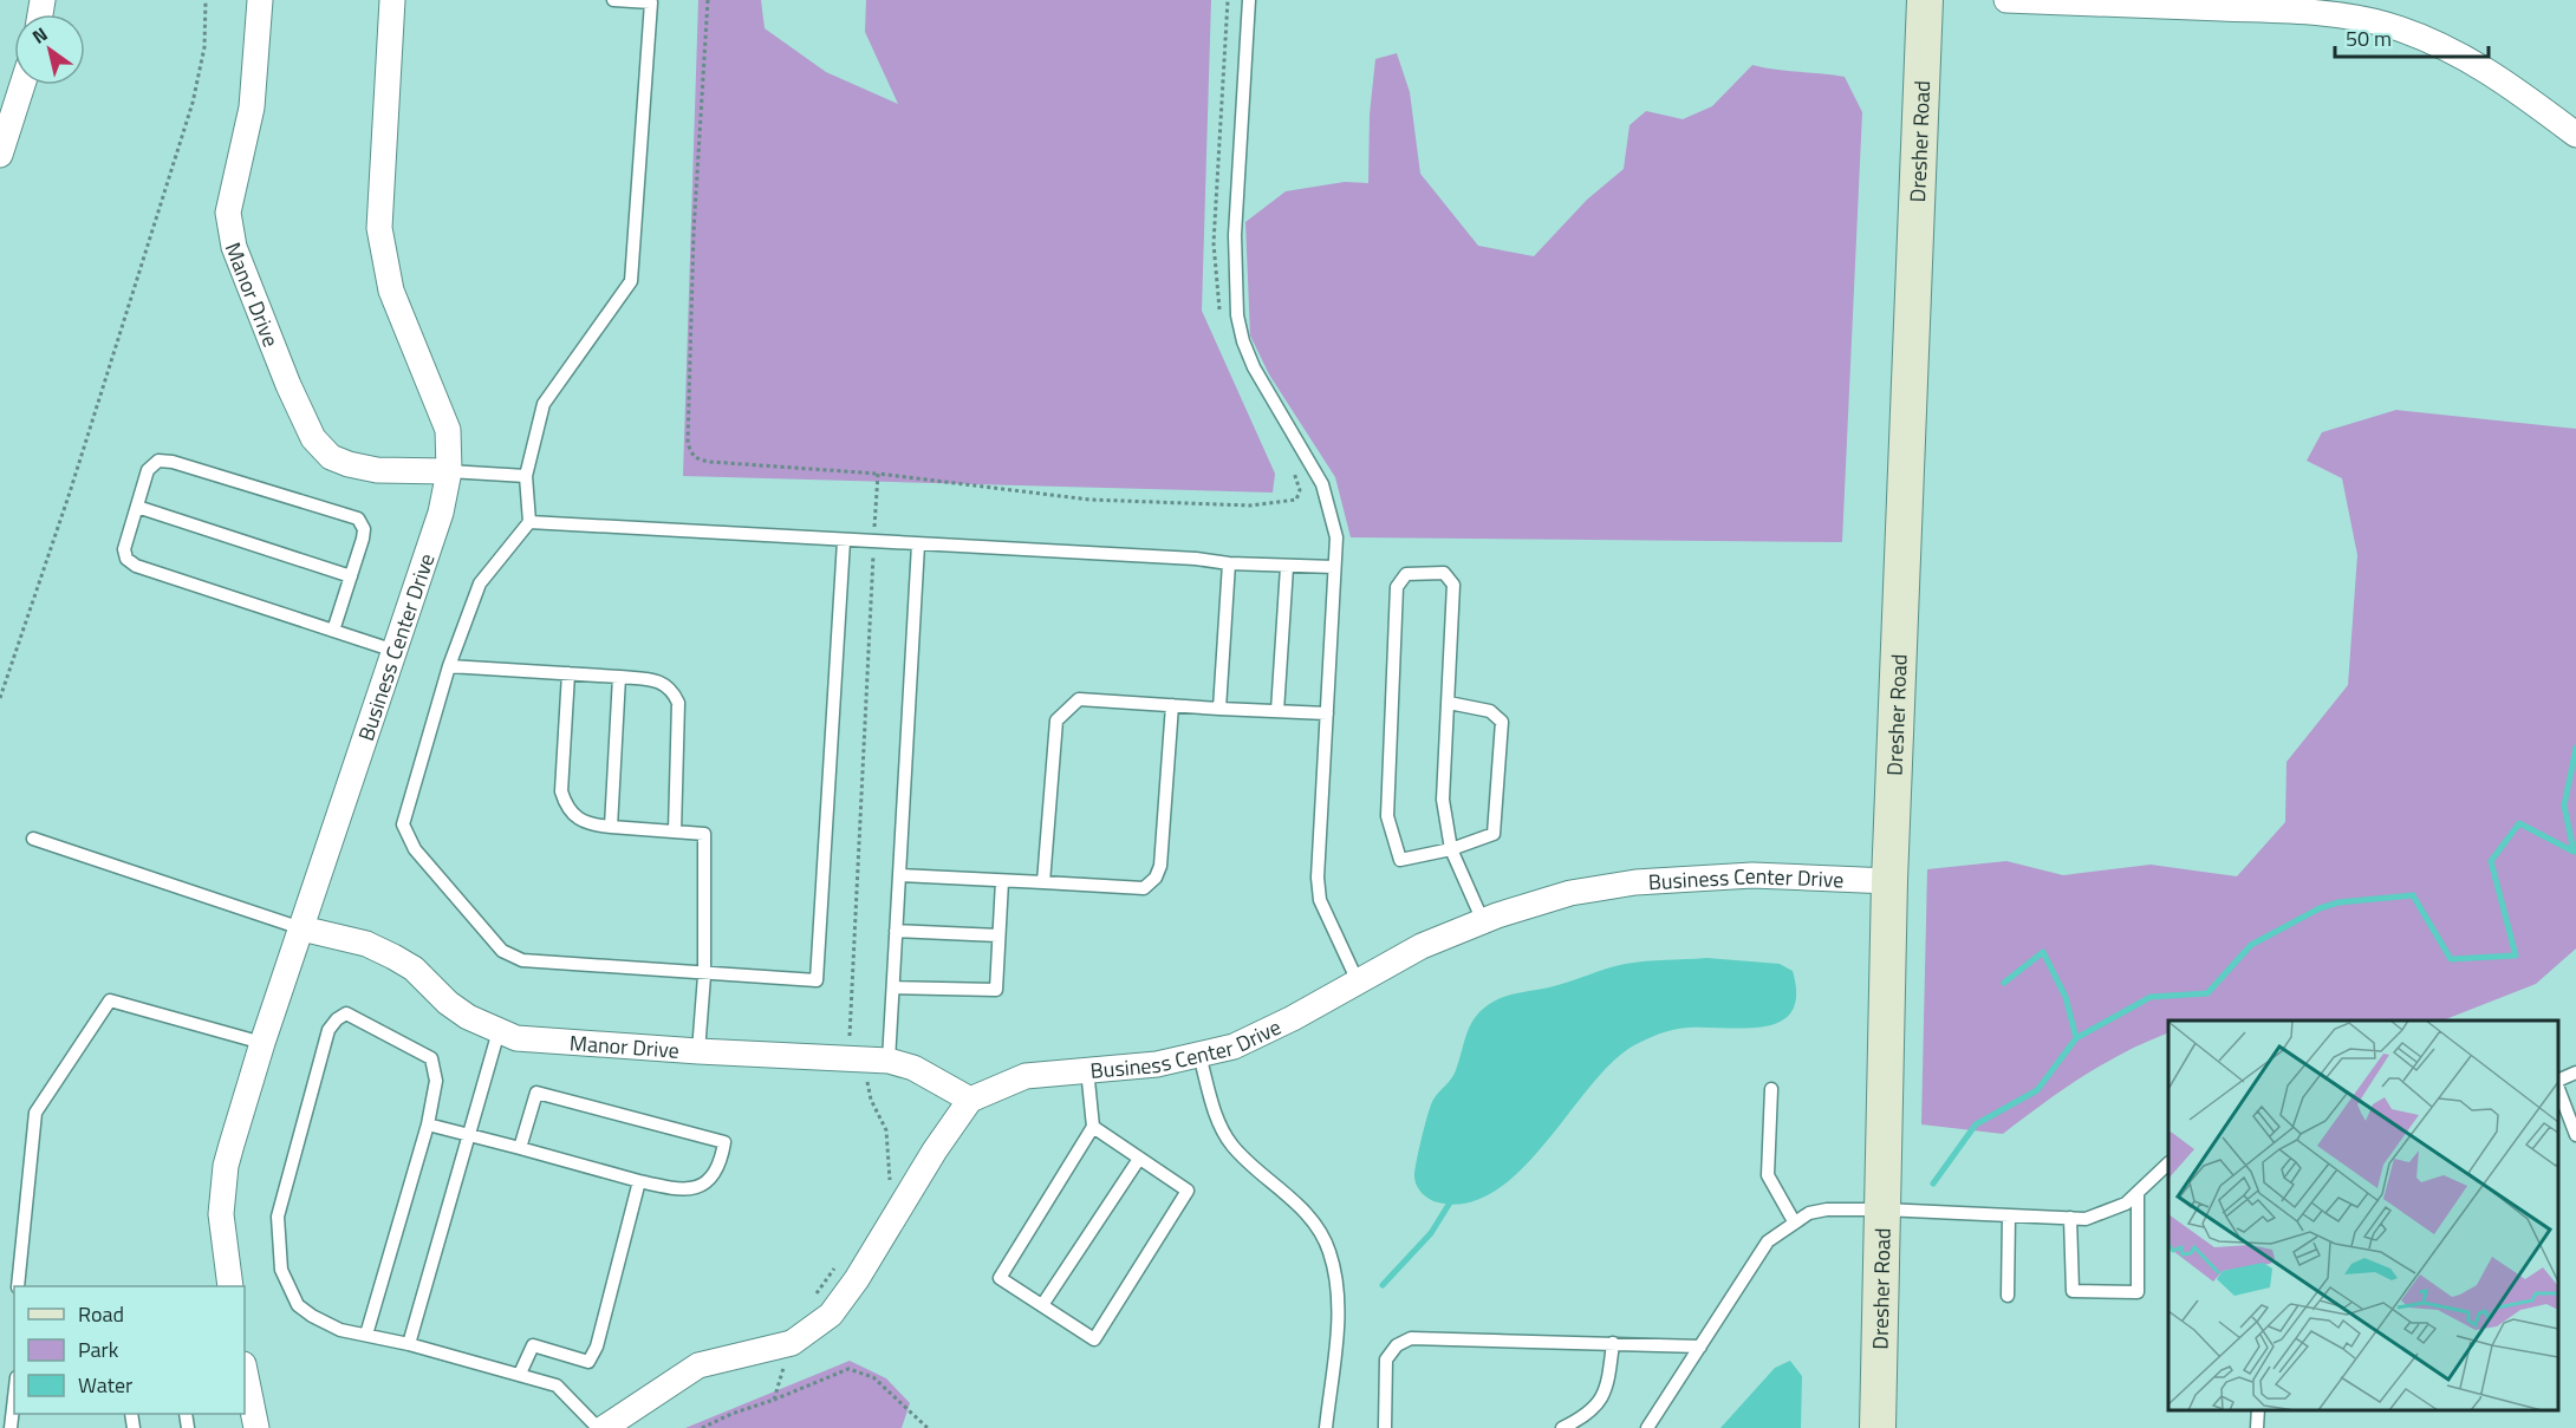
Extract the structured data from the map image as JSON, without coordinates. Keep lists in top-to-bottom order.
{
  "streets": {
    "main road": ["Dresher Road"],
    "street": ["Manor Drive", "Business Center Drive"]
  },
  "crossings": [
    ["Dresher Road", "Business Center Drive"],
    ["Manor Drive", "Business Center Drive"]
  ],
  "legend": ["Road", "Park", "Water"],
  "scale_bar": "50 m",
  "north": "top left"
}
